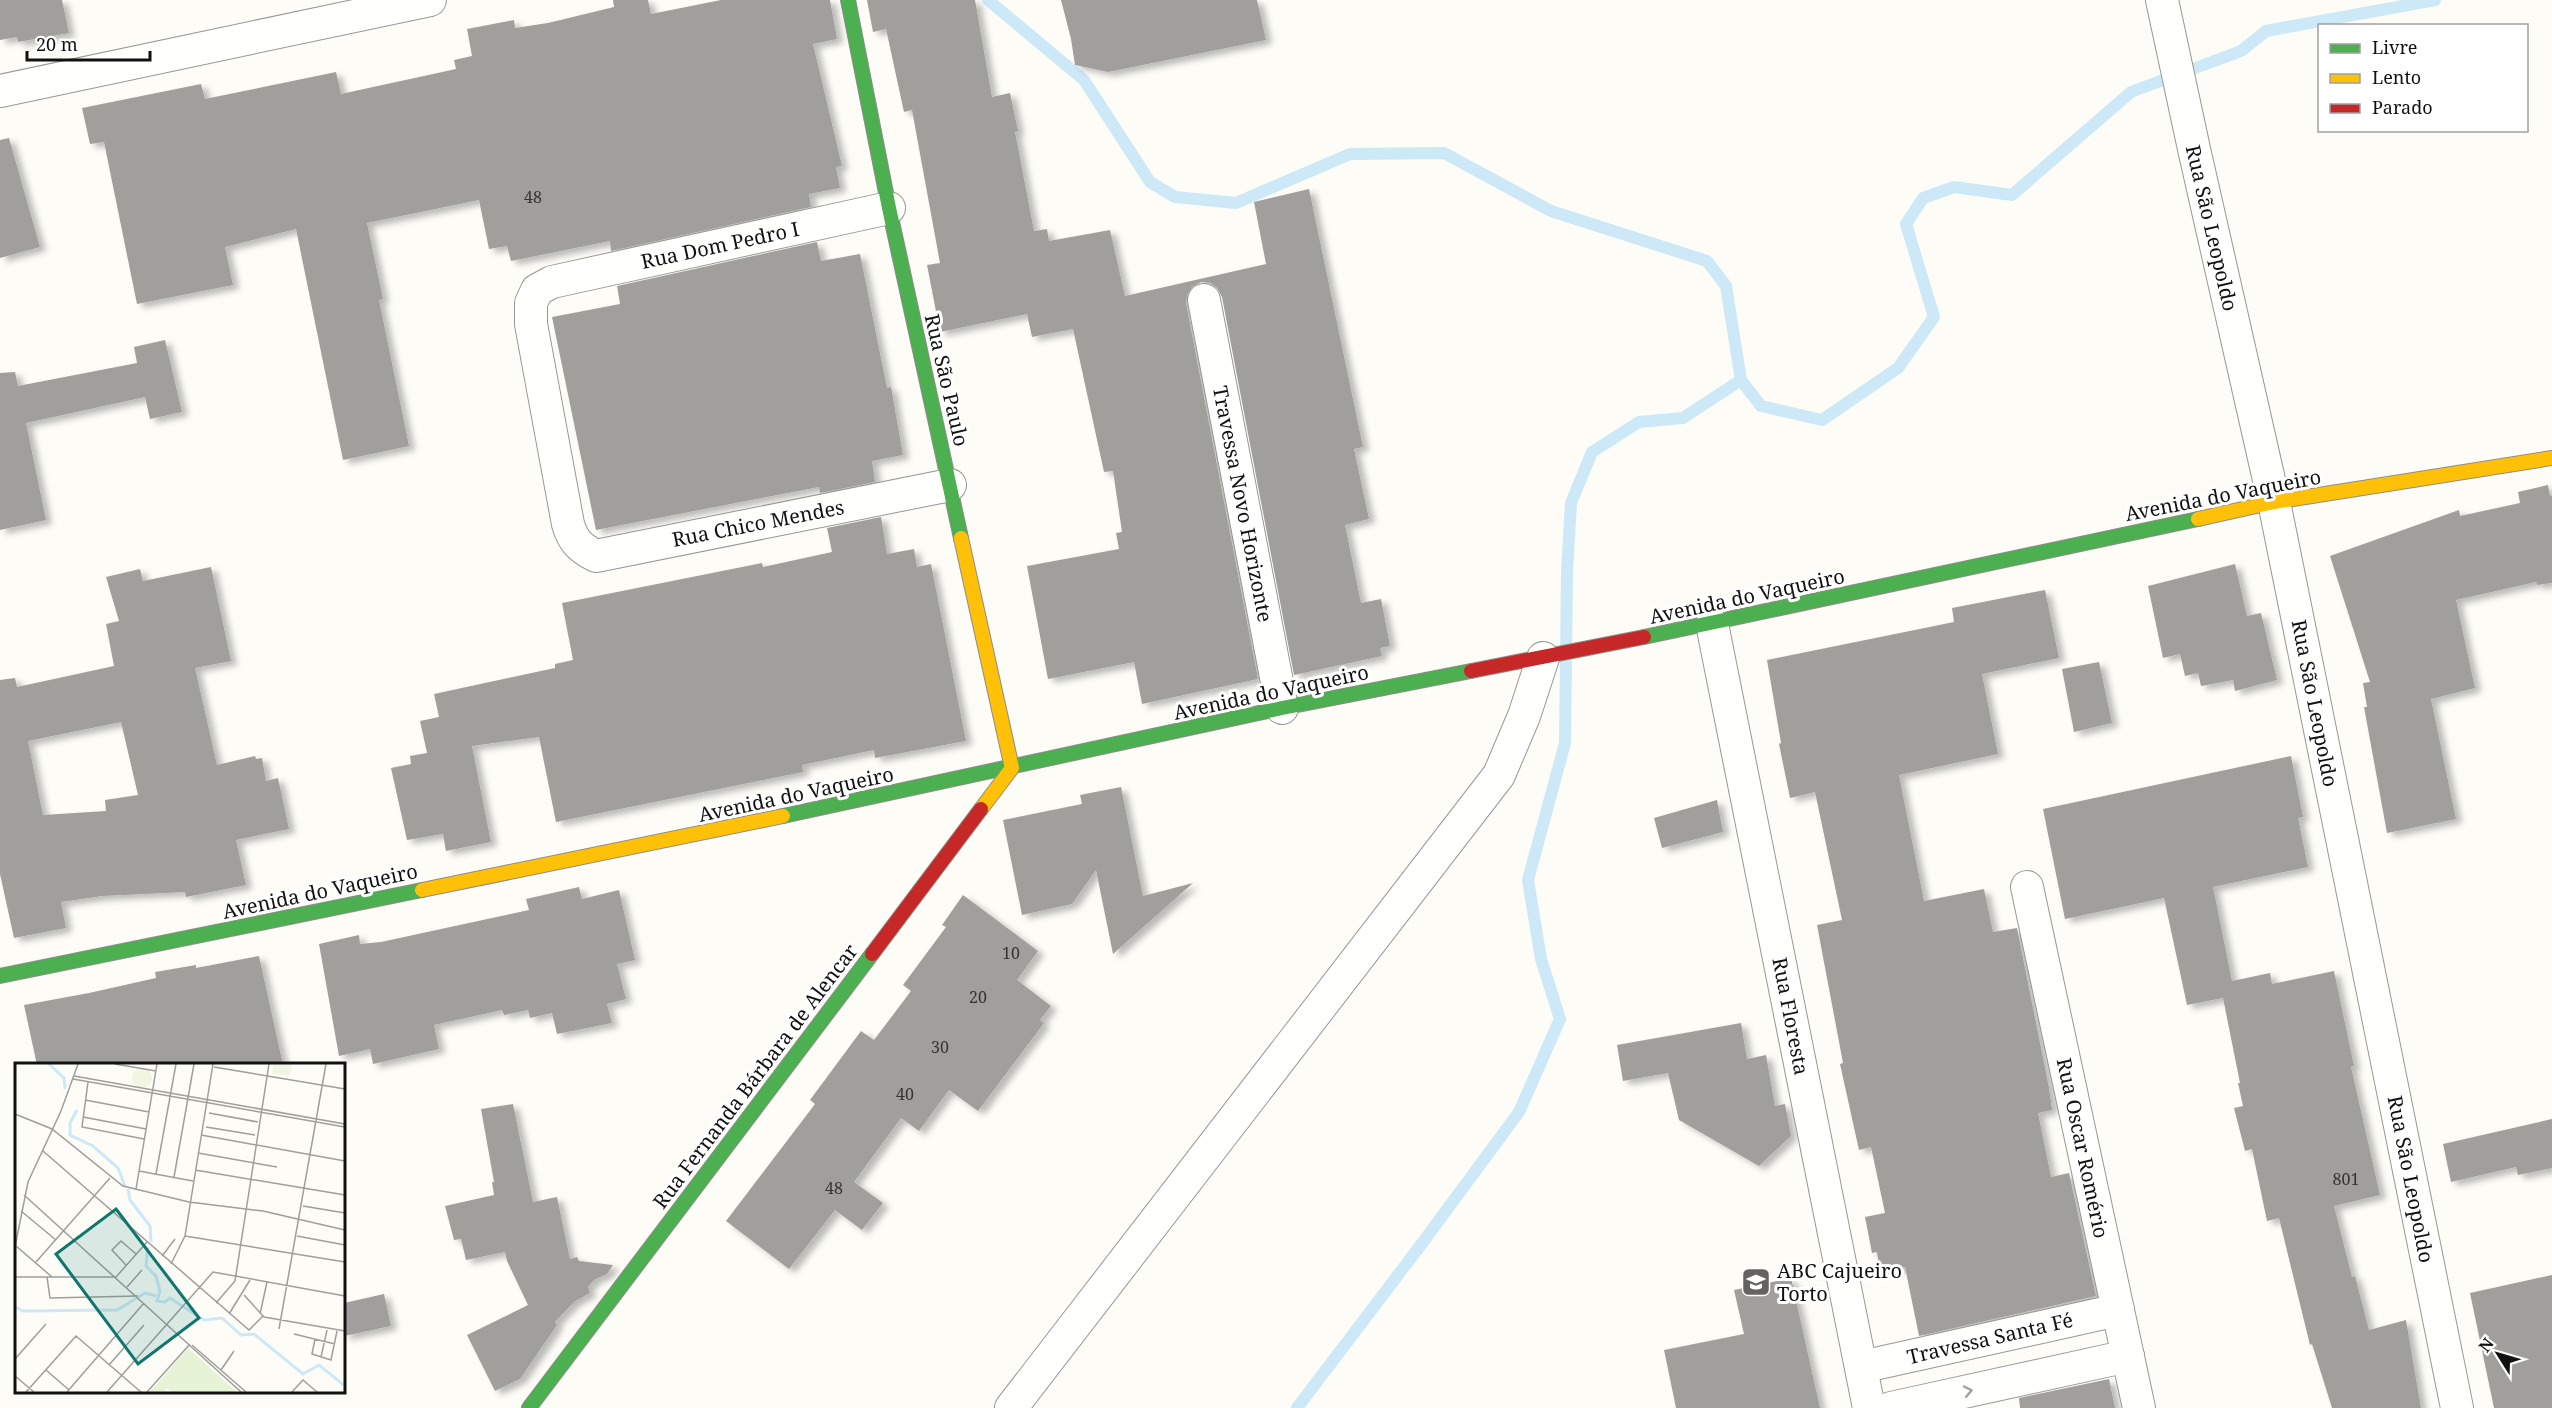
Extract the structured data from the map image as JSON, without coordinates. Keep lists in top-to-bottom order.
{
  "streets": {
    "street": [
      "Rua São Leopoldo",
      "Rua Dom Pedro I",
      "Rua São Paulo",
      "Avenida do Vaqueiro",
      "Travessa Novo Horizonte",
      "Rua Chico Mendes",
      "Rua Floresta",
      "Rua Fernanda Bárbara de Alencar",
      "Rua Oscar Romério",
      "Travessa Santa Fé"
    ]
  },
  "crossings": [
    ["Rua São Leopoldo", "Avenida do Vaqueiro"],
    ["Rua Dom Pedro I", "Rua São Paulo"],
    ["Rua Dom Pedro I", "Rua Chico Mendes"],
    ["Rua São Paulo", "Avenida do Vaqueiro"],
    ["Rua São Paulo", "Rua Chico Mendes"],
    ["Rua São Paulo", "Rua Fernanda Bárbara de Alencar"],
    ["Avenida do Vaqueiro", "Travessa Novo Horizonte"],
    ["Avenida do Vaqueiro", "Rua Floresta"],
    ["Avenida do Vaqueiro", "Rua Fernanda Bárbara de Alencar"],
    ["Rua Floresta", "Travessa Santa Fé"],
    ["Rua Oscar Romério", "Travessa Santa Fé"]
  ],
  "places": {
    "school or university": ["ABC Cajueiro Torto"]
  },
  "house_numbers": [
    "48",
    "10",
    "20",
    "30",
    "40",
    "801",
    "48"
  ],
  "legend": ["Livre", "Lento", "Parado"],
  "scale_bar": "20 m",
  "north": "top left"
}
